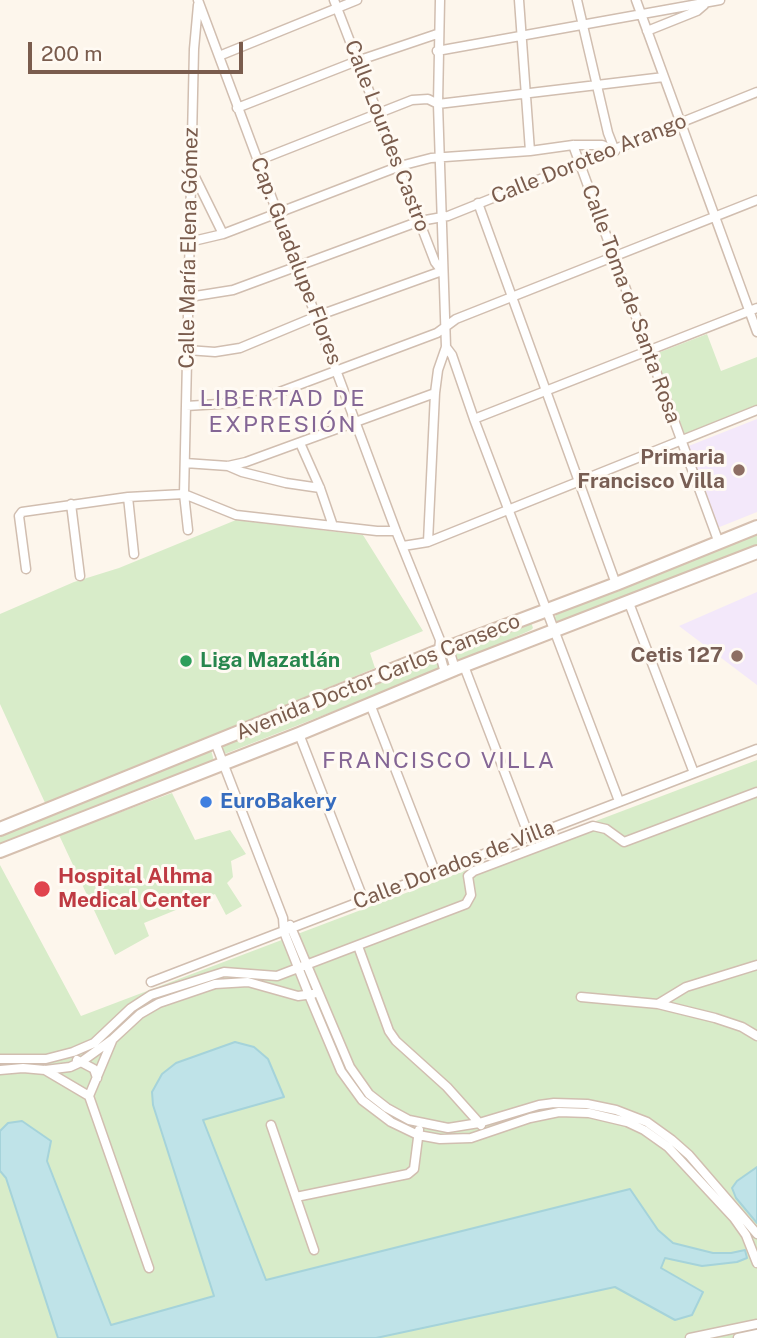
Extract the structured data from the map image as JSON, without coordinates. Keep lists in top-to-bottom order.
{
  "streets": {
    "main road": ["Avenida Doctor Carlos Canseco"],
    "street": [
      "Calle Lourdes Castro",
      "Calle Doroteo Arango",
      "Calle María Elena Gómez",
      "Cap. Guadalupe Flores",
      "Calle Toma de Santa Rosa",
      "Calle Dorados de Villa"
    ]
  },
  "crossings": [
    ["Calle Lourdes Castro", "Calle Doroteo Arango"],
    ["Calle Doroteo Arango", "Calle María Elena Gómez"],
    ["Calle Doroteo Arango", "Cap. Guadalupe Flores"],
    ["Calle Doroteo Arango", "Calle Toma de Santa Rosa"],
    ["Calle María Elena Gómez", "Cap. Guadalupe Flores"],
    ["Cap. Guadalupe Flores", "Avenida Doctor Carlos Canseco"],
    ["Calle Toma de Santa Rosa", "Avenida Doctor Carlos Canseco"]
  ],
  "districts": ["LIBERTAD DE EXPRESIÓN", "FRANCISCO VILLA"],
  "places": [
    "Primaria Francisco Villa",
    "Cetis 127",
    "Liga Mazatlán",
    "EuroBakery",
    "Hospital Alhma Medical Center"
  ],
  "scale_bar": "200 m"
}
